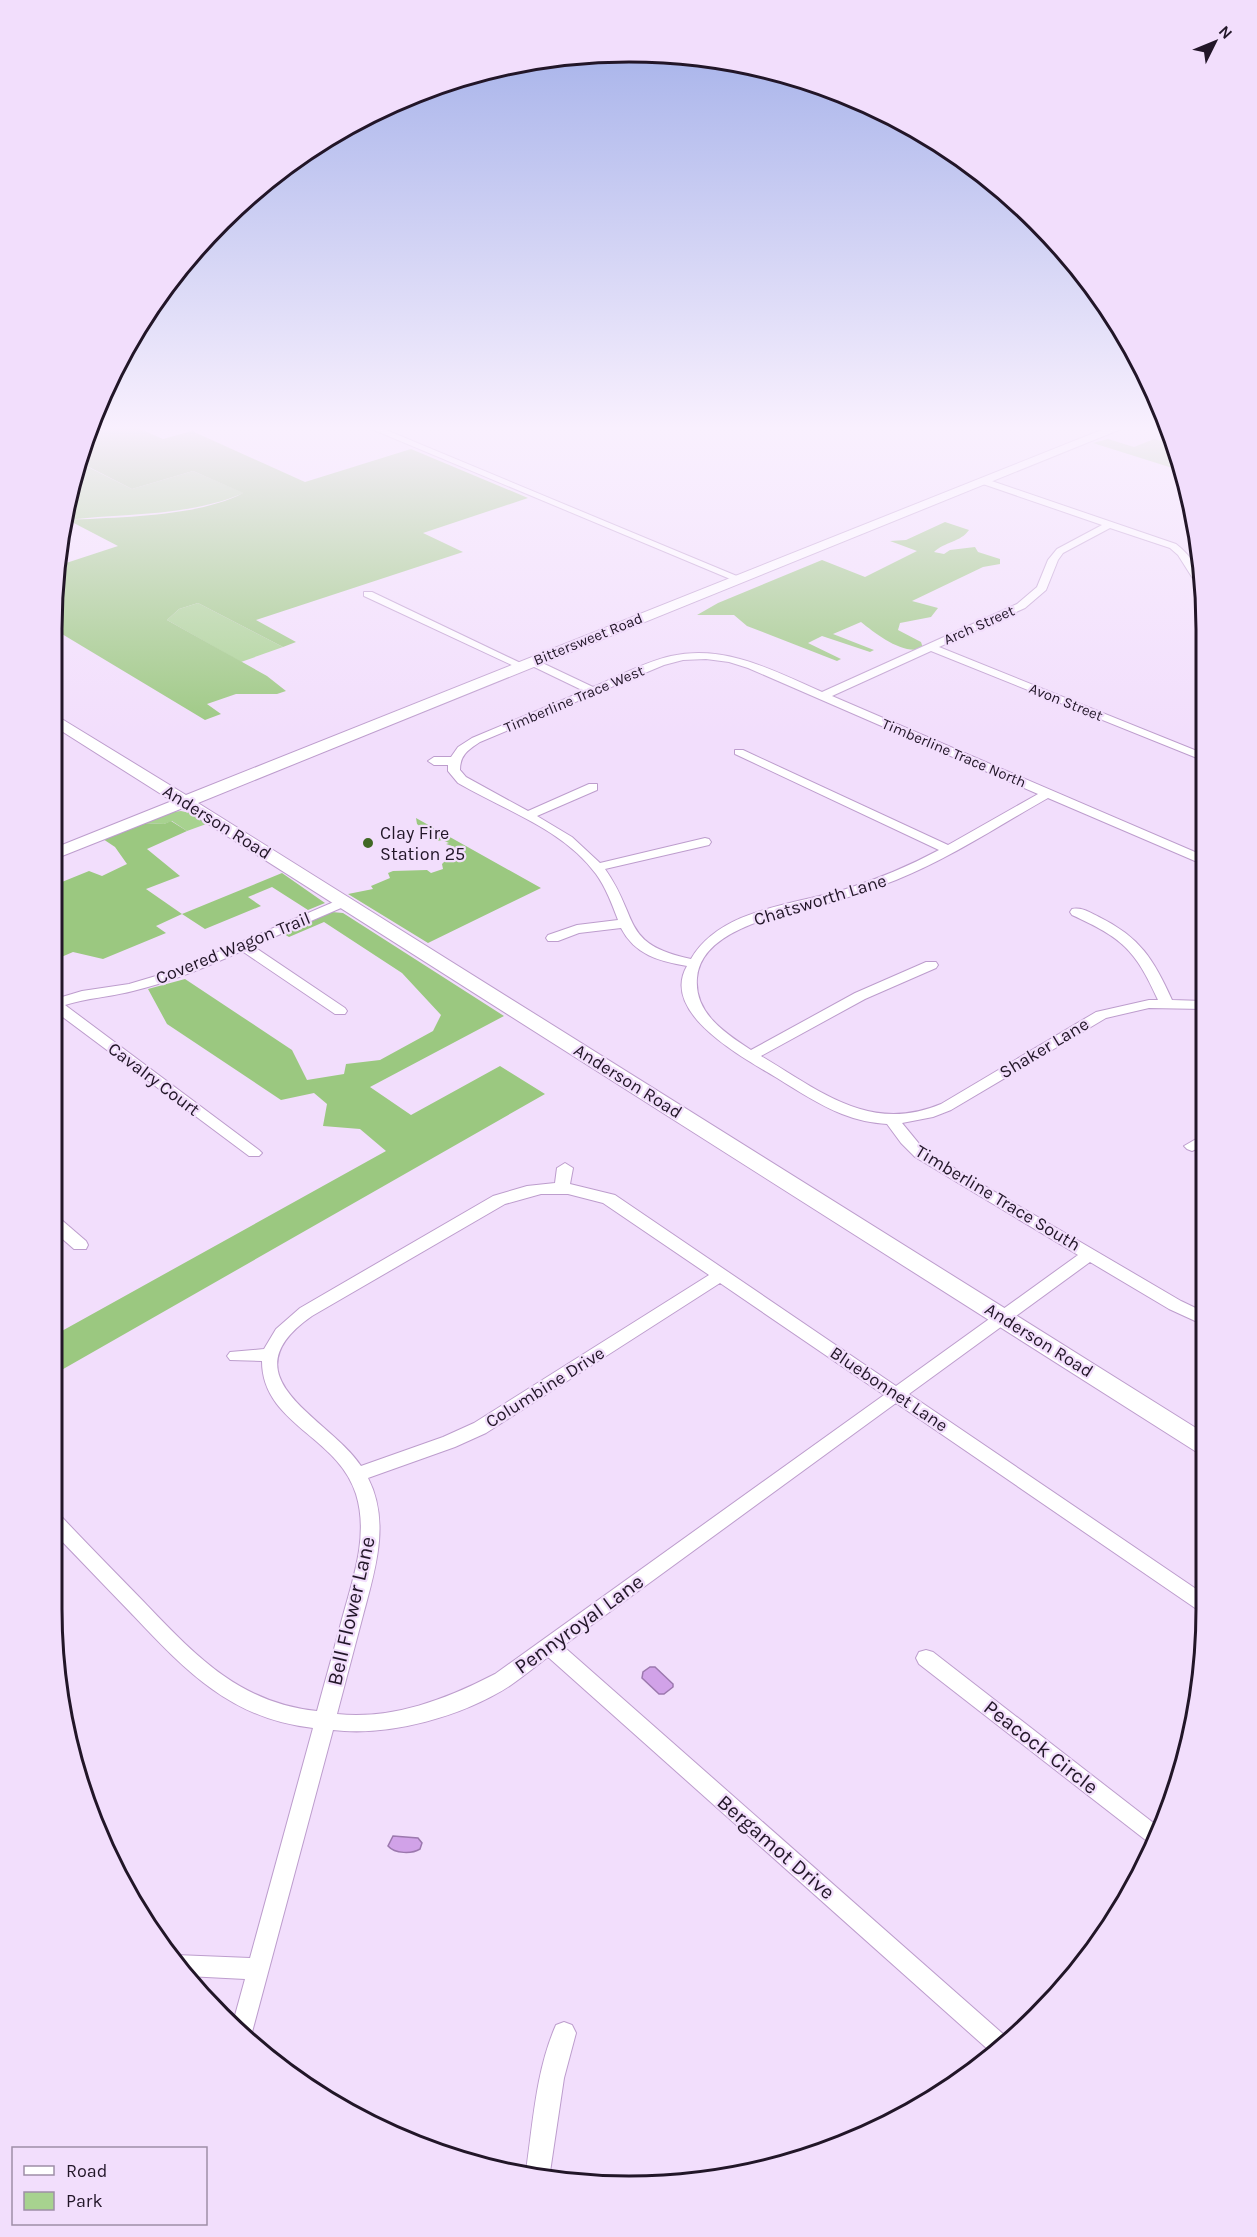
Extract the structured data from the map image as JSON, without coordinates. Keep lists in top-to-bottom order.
{
  "streets": {
    "street": [
      "Arch Street",
      "Bittersweet Road",
      "Timberline Trace West",
      "Avon Street",
      "Timberline Trace North",
      "Anderson Road",
      "Chatsworth Lane",
      "Covered Wagon Trail",
      "Shaker Lane",
      "Cavalry Court",
      "Timberline Trace South",
      "Columbine Drive",
      "Bluebonnet Lane",
      "Bell Flower Lane",
      "Pennyroyal Lane",
      "Peacock Circle",
      "Bergamot Drive"
    ]
  },
  "crossings": [
    ["Arch Street", "Avon Street"],
    ["Arch Street", "Timberline Trace North"],
    ["Bittersweet Road", "Anderson Road"],
    ["Timberline Trace West", "Timberline Trace North"],
    ["Timberline Trace North", "Chatsworth Lane"],
    ["Anderson Road", "Covered Wagon Trail"],
    ["Anderson Road", "Pennyroyal Lane"],
    ["Shaker Lane", "Timberline Trace South"],
    ["Timberline Trace South", "Pennyroyal Lane"],
    ["Columbine Drive", "Bluebonnet Lane"],
    ["Columbine Drive", "Bell Flower Lane"],
    ["Bluebonnet Lane", "Pennyroyal Lane"],
    ["Bell Flower Lane", "Pennyroyal Lane"],
    ["Pennyroyal Lane", "Bergamot Drive"]
  ],
  "places": ["Clay Fire Station 25"],
  "legend": ["Road", "Park"],
  "north": "top right"
}
